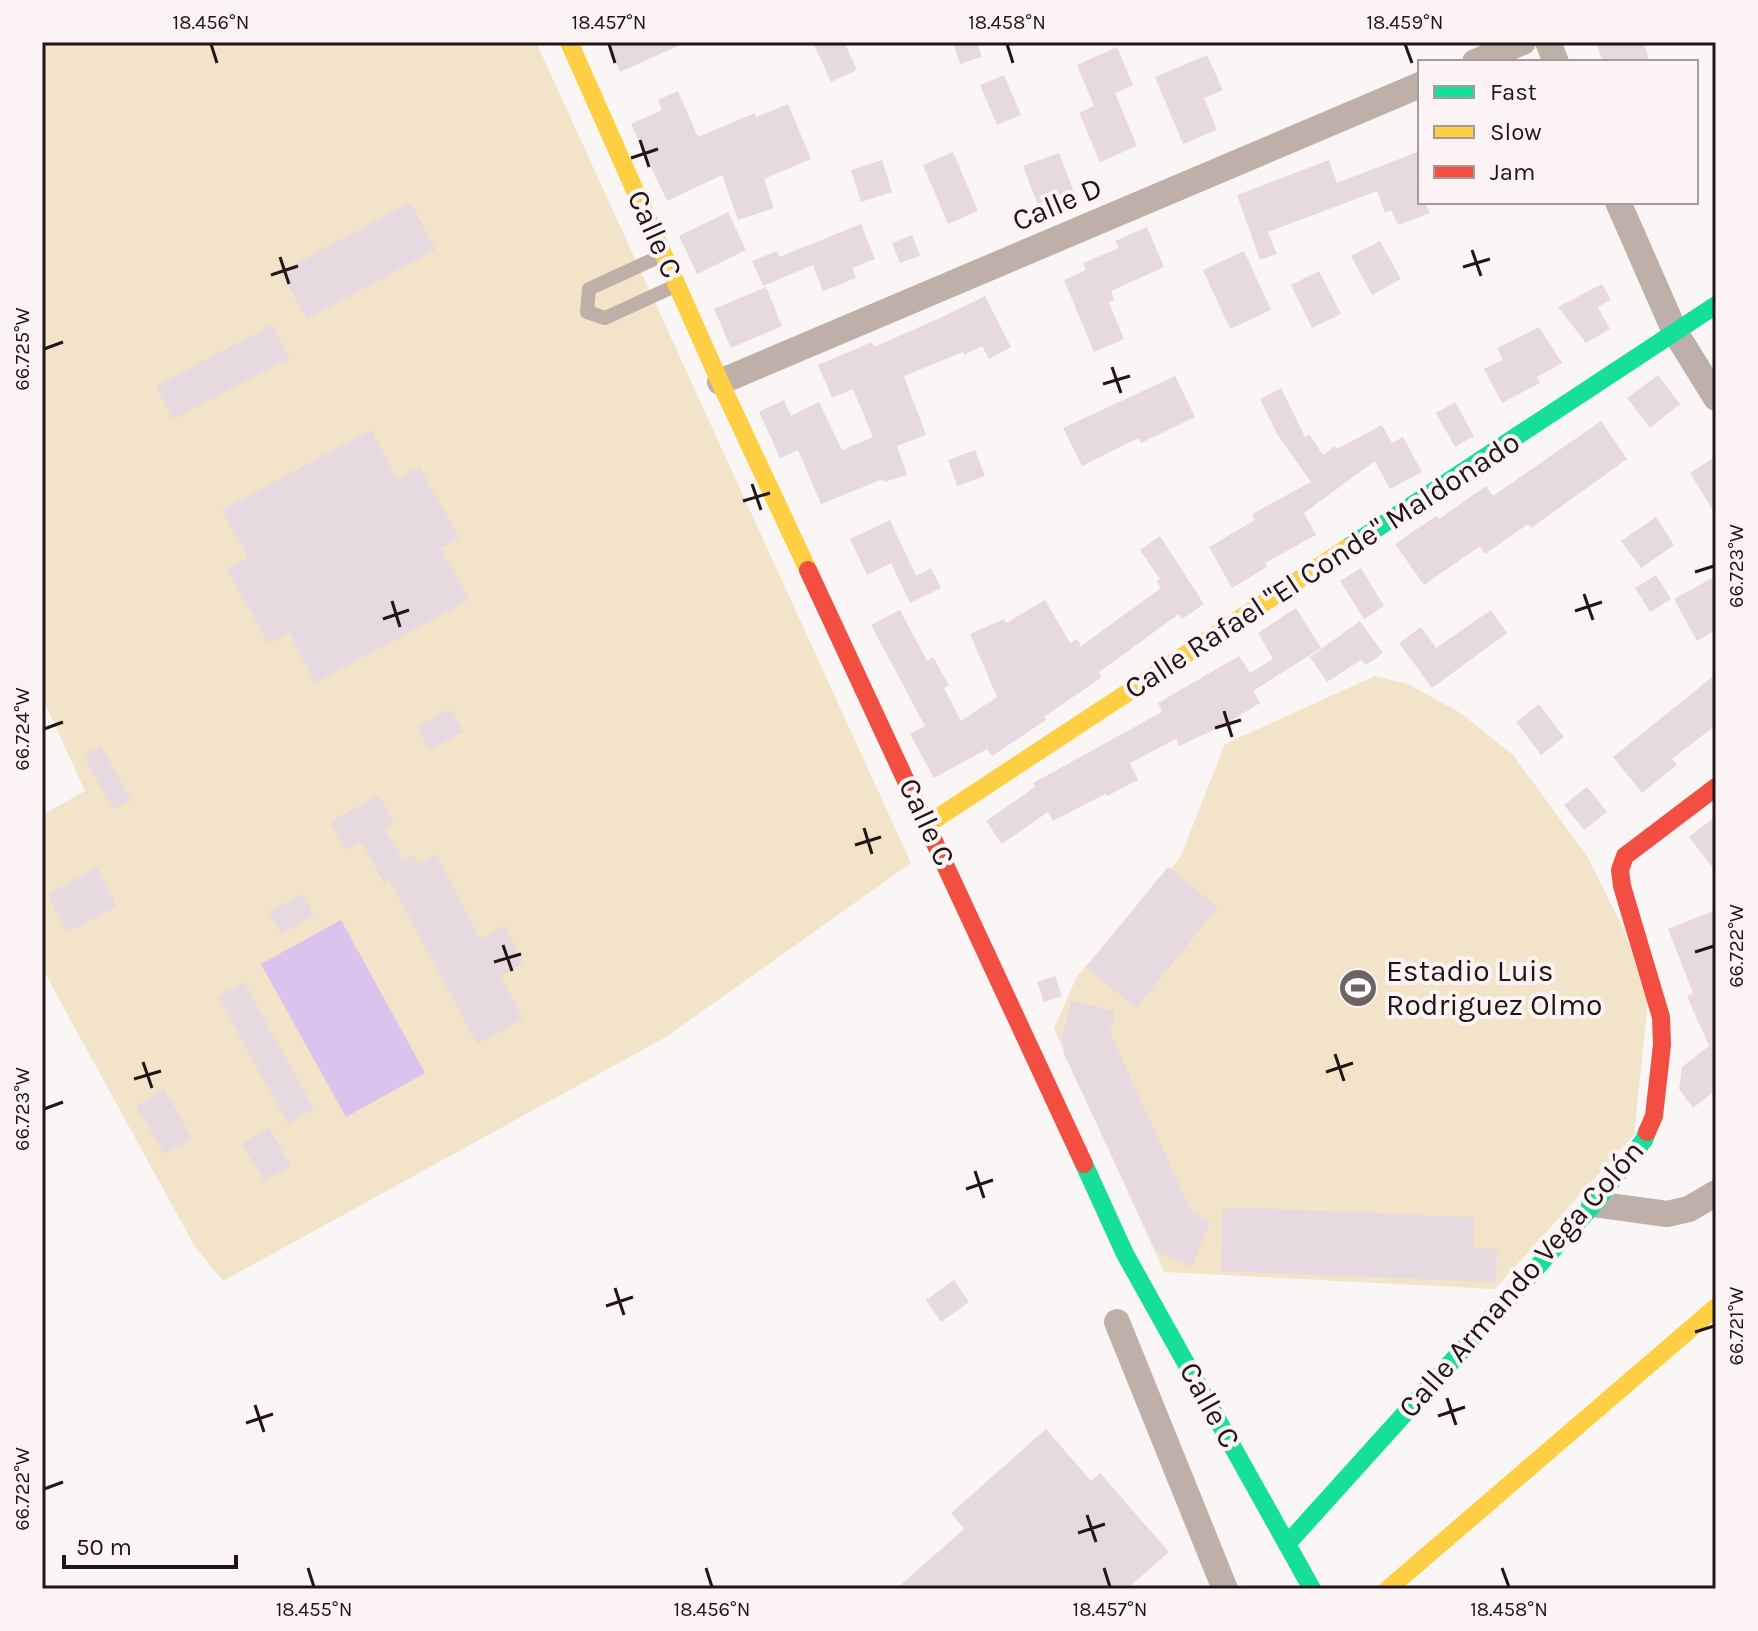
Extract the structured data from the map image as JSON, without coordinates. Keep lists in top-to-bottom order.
{
  "streets": {
    "street": [
      "Calle D",
      "Calle C",
      "Calle Rafael \"El Conde\" Maldonado",
      "Calle Armando Vega Colón"
    ]
  },
  "crossings": [
    ["Calle D", "Calle C"],
    ["Calle C", "Calle Rafael \"El Conde\" Maldonado"],
    ["Calle C", "Calle Armando Vega Colón"]
  ],
  "places": {
    "sports": ["Estadio Luis Rodriguez Olmo"]
  },
  "legend": ["Fast", "Slow", "Jam"],
  "scale_bar": "50 m",
  "coordinates": [
    "18.456°N",
    "18.457°N",
    "18.458°N",
    "18.459°N",
    "66.725°W",
    "66.723°W",
    "66.724°W",
    "66.722°W",
    "66.721°W",
    "18.455°N"
  ]
}
